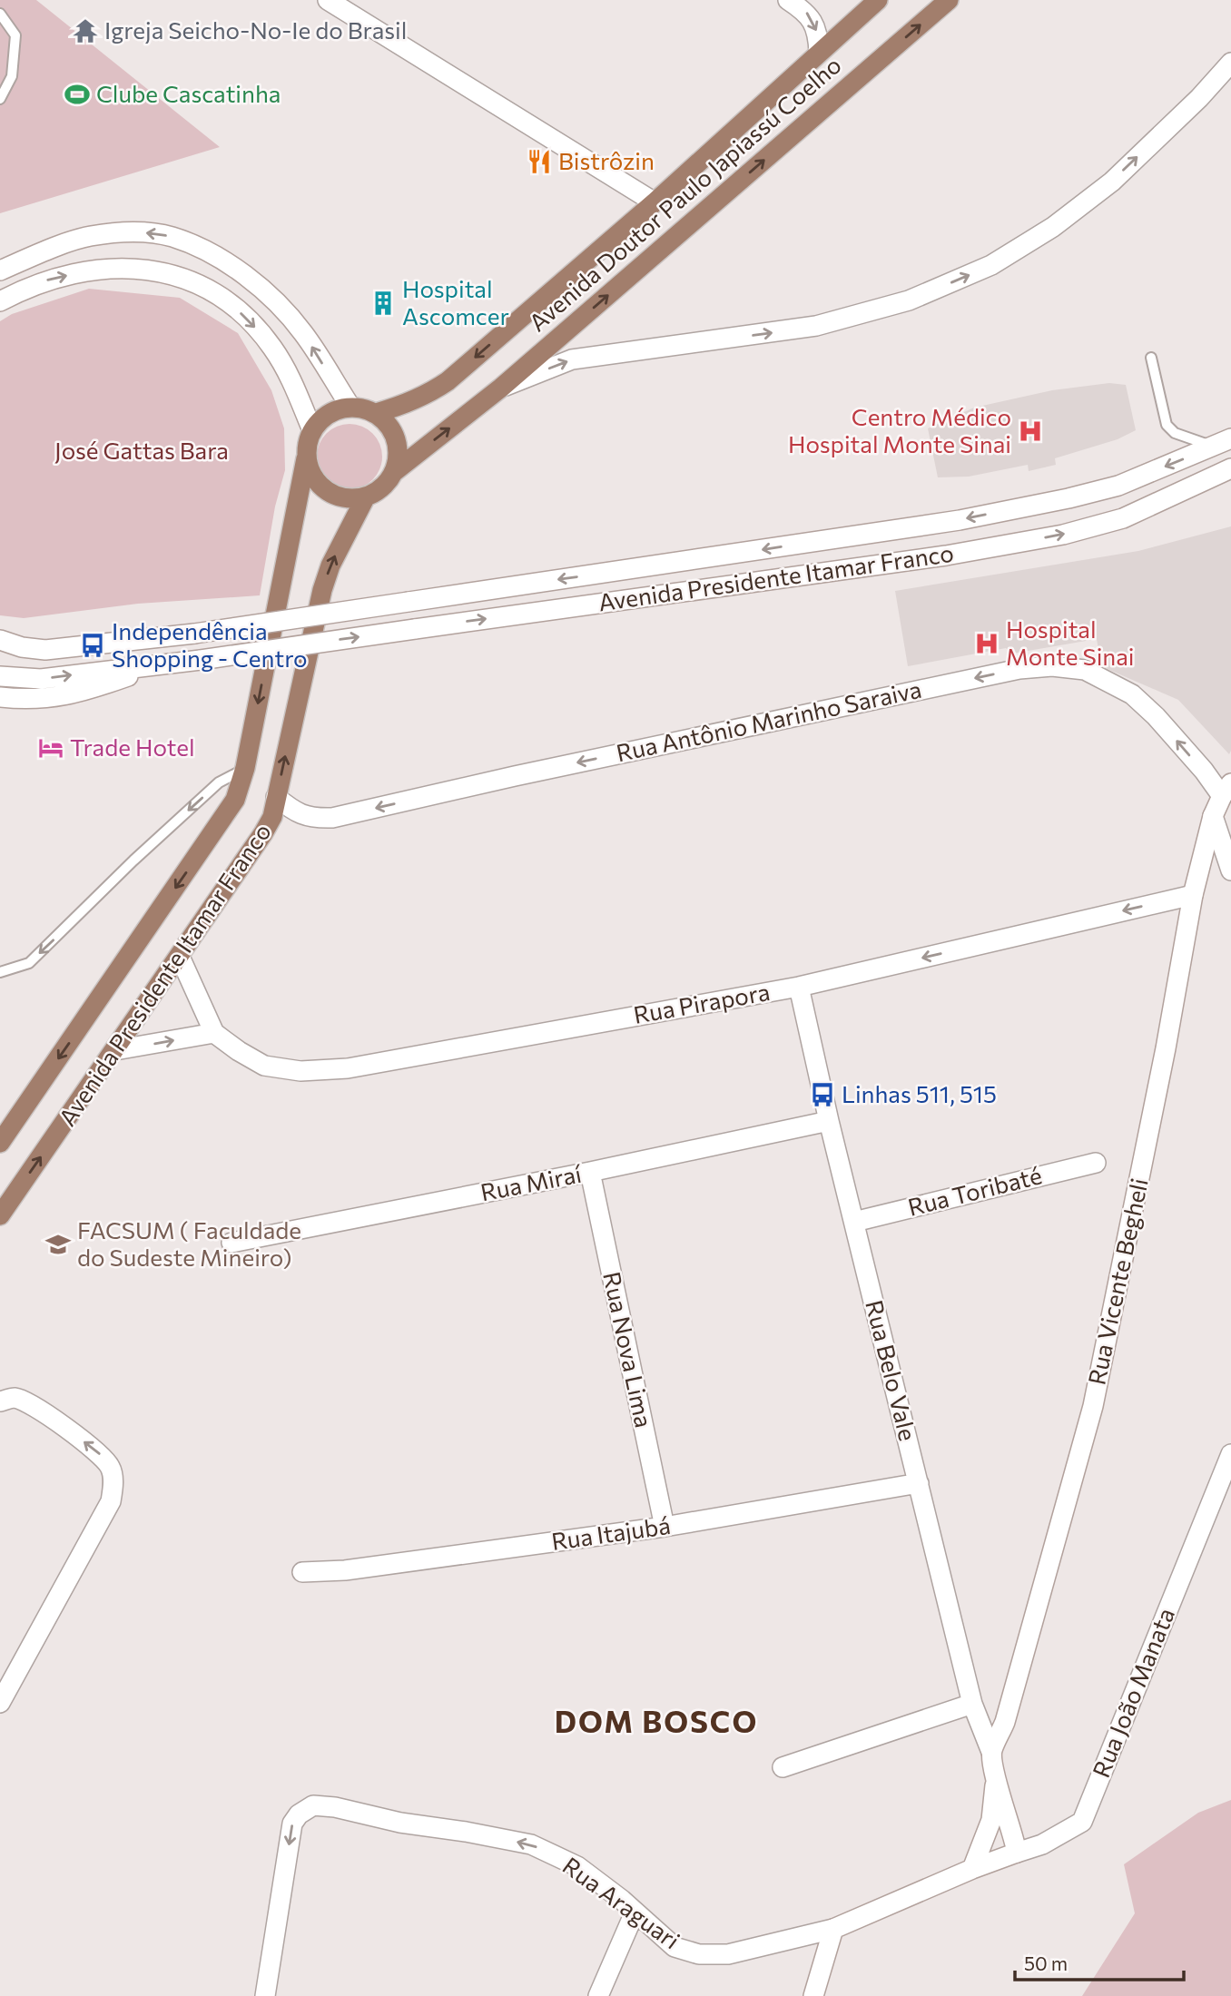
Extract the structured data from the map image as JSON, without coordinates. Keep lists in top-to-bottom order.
{
  "streets": {
    "main road": ["Avenida Doutor Paulo Japiassú Coelho", "Avenida Presidente Itamar Franco"],
    "street": [
      "Rua Antônio Marinho Saraiva",
      "Rua Pirapora",
      "Rua Miraí",
      "Rua Toribaté",
      "Rua Vicente Begheli",
      "Rua Nova Lima",
      "Rua Belo Vale",
      "Rua Itajubá",
      "Rua João Manata",
      "Rua Araguari"
    ]
  },
  "crossings": [
    ["Avenida Doutor Paulo Japiassú Coelho", "Avenida Presidente Itamar Franco"],
    ["Avenida Presidente Itamar Franco", "Rua Antônio Marinho Saraiva"],
    ["Rua Antônio Marinho Saraiva", "Rua Vicente Begheli"],
    ["Rua Pirapora", "Rua Vicente Begheli"],
    ["Rua Pirapora", "Rua Belo Vale"],
    ["Rua Miraí", "Rua Nova Lima"],
    ["Rua Miraí", "Rua Belo Vale"],
    ["Rua Toribaté", "Rua Belo Vale"],
    ["Rua Vicente Begheli", "Rua Belo Vale"],
    ["Rua Nova Lima", "Rua Itajubá"],
    ["Rua Belo Vale", "Rua Itajubá"],
    ["Rua João Manata", "Rua Araguari"]
  ],
  "one_way": ["Rua Antônio Marinho Saraiva", "Rua Pirapora"],
  "districts": ["DOM BOSCO"],
  "parks": ["José Gattas Bara"],
  "places": {
    "temple": ["Igreja Seicho-No-Ie do Brasil"],
    "sports": ["Clube Cascatinha"],
    "restaurant": ["Bistrôzin"],
    "building": ["Hospital Ascomcer"],
    "hospital": ["Centro Médico Hospital Monte Sinai", "Hospital Monte Sinai"],
    "bus stop": ["Independência Shopping - Centro", "Linhas 511, 515"],
    "hotel": ["Trade Hotel"],
    "school or university": ["FACSUM ( Faculdade do Sudeste Mineiro)"]
  },
  "scale_bar": "50 m"
}
